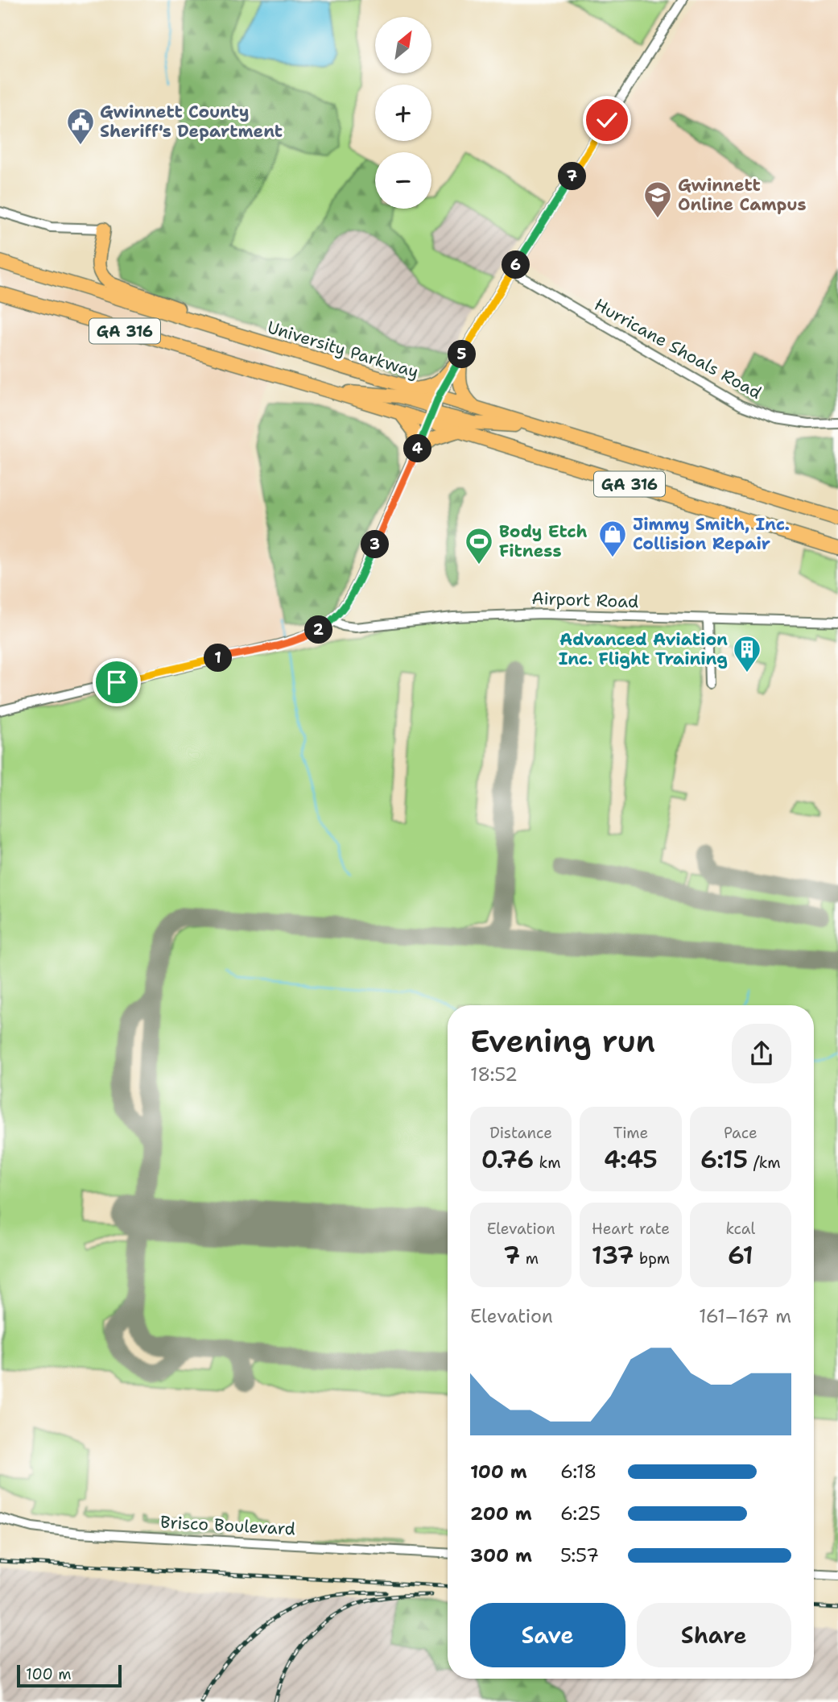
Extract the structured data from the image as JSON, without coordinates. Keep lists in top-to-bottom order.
{
  "streets": {
    "highway": ["GA 316", "University Parkway"],
    "street": ["Hurricane Shoals Road", "Airport Road", "Brisco Boulevard"]
  },
  "places": {
    "public building": ["Gwinnett County Sheriff's Department"],
    "school or university": ["Gwinnett Online Campus"],
    "shop": ["Jimmy Smith, Inc. Collision Repair"],
    "sports": ["Body Etch Fitness"],
    "building": ["Advanced Aviation Inc. Flight Training"]
  },
  "scale_bar": "100 m",
  "north": "top right",
  "page": {
    "map_buttons": ["+", "−"],
    "pins": [
      "7",
      "6",
      "5",
      "4",
      "3",
      "2",
      "1"
    ],
    "heading": ["Evening run", "18:52"],
    "stats": [
      ["Distance", "0.76 km"],
      ["Time", "4:45"],
      ["Pace", "6:15 /km"],
      ["Elevation", "7 m"],
      ["Heart rate", "137 bpm"],
      ["kcal", "61"]
    ],
    "chart": ["Elevation", "161–167 m"],
    "list": [
      {
        "name": "100 m",
        "note": "6:18"
      },
      {
        "name": "200 m",
        "note": "6:25"
      },
      {
        "name": "300 m",
        "note": "5:57"
      }
    ],
    "buttons": ["Save", "Share"],
    "scale": "100 m"
  }
}
